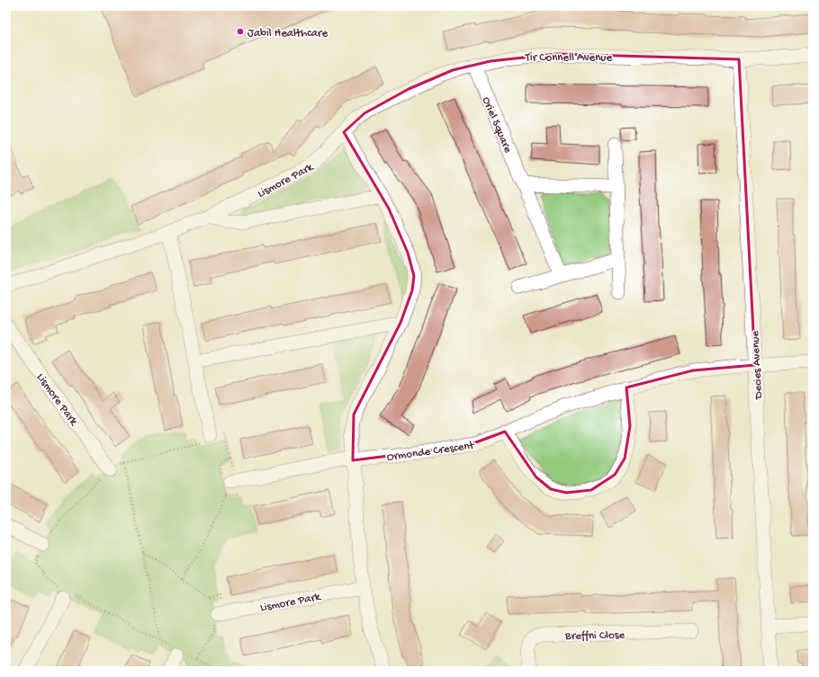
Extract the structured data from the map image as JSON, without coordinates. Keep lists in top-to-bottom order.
{
  "streets": {
    "street": [
      "Tir Connell Avenue",
      "Oriel Square",
      "Lismore Park",
      "Decies Avenue",
      "Ormonde Crescent",
      "Breffni Close"
    ]
  },
  "crossings": [
    ["Tir Connell Avenue", "Oriel Square"],
    ["Tir Connell Avenue", "Lismore Park"],
    ["Tir Connell Avenue", "Decies Avenue"],
    ["Decies Avenue", "Ormonde Crescent"]
  ],
  "places": ["Jabil Healthcare"]
}
